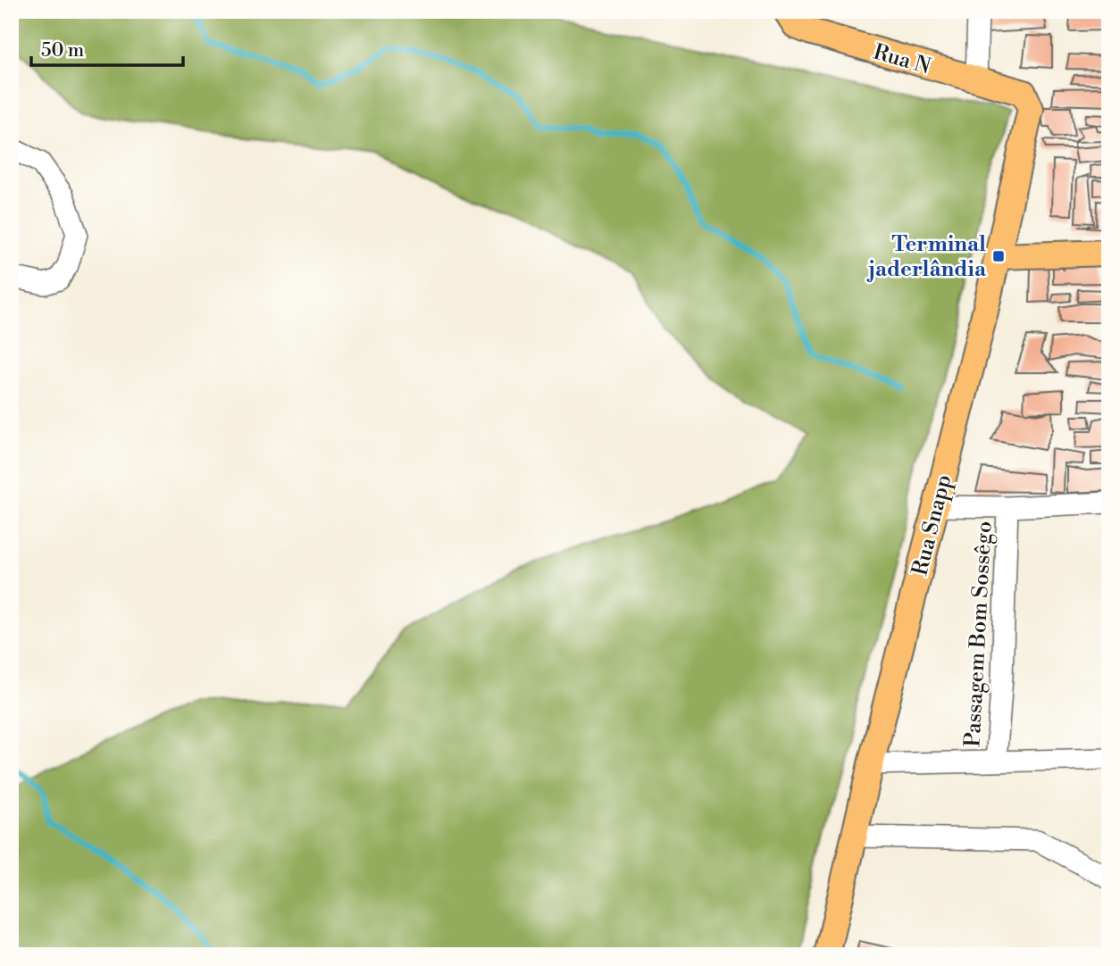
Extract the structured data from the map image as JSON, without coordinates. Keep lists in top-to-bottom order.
{
  "streets": {
    "main road": ["Rua N", "Rua Snapp"],
    "street": ["Passagem Bom Sossêgo"]
  },
  "crossings": [
    ["Rua N", "Rua Snapp"]
  ],
  "places": {
    "transit": ["Terminal jaderlândia"]
  },
  "scale_bar": "50 m"
}
